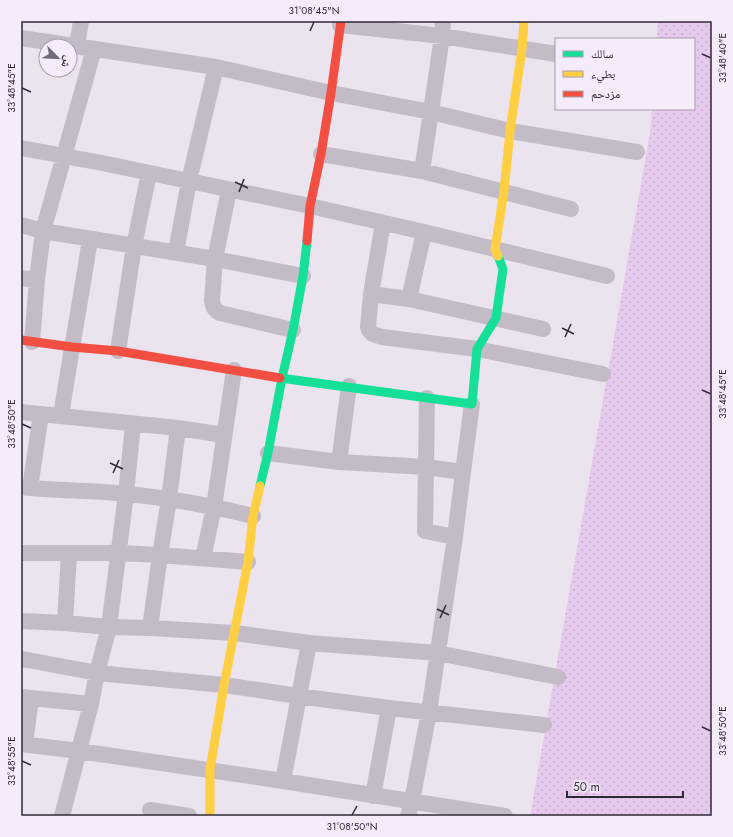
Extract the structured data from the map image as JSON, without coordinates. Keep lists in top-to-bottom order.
{
  "legend": ["سالك", "بطيء", "مزدحم"],
  "scale_bar": "50 m",
  "north": "bottom right",
  "coordinates": [
    "31°08'45\"N",
    "33°48'40\"E",
    "33°48'45\"E",
    "33°48'50\"E",
    "33°48'55\"E",
    "31°08'50\"N"
  ]
}
